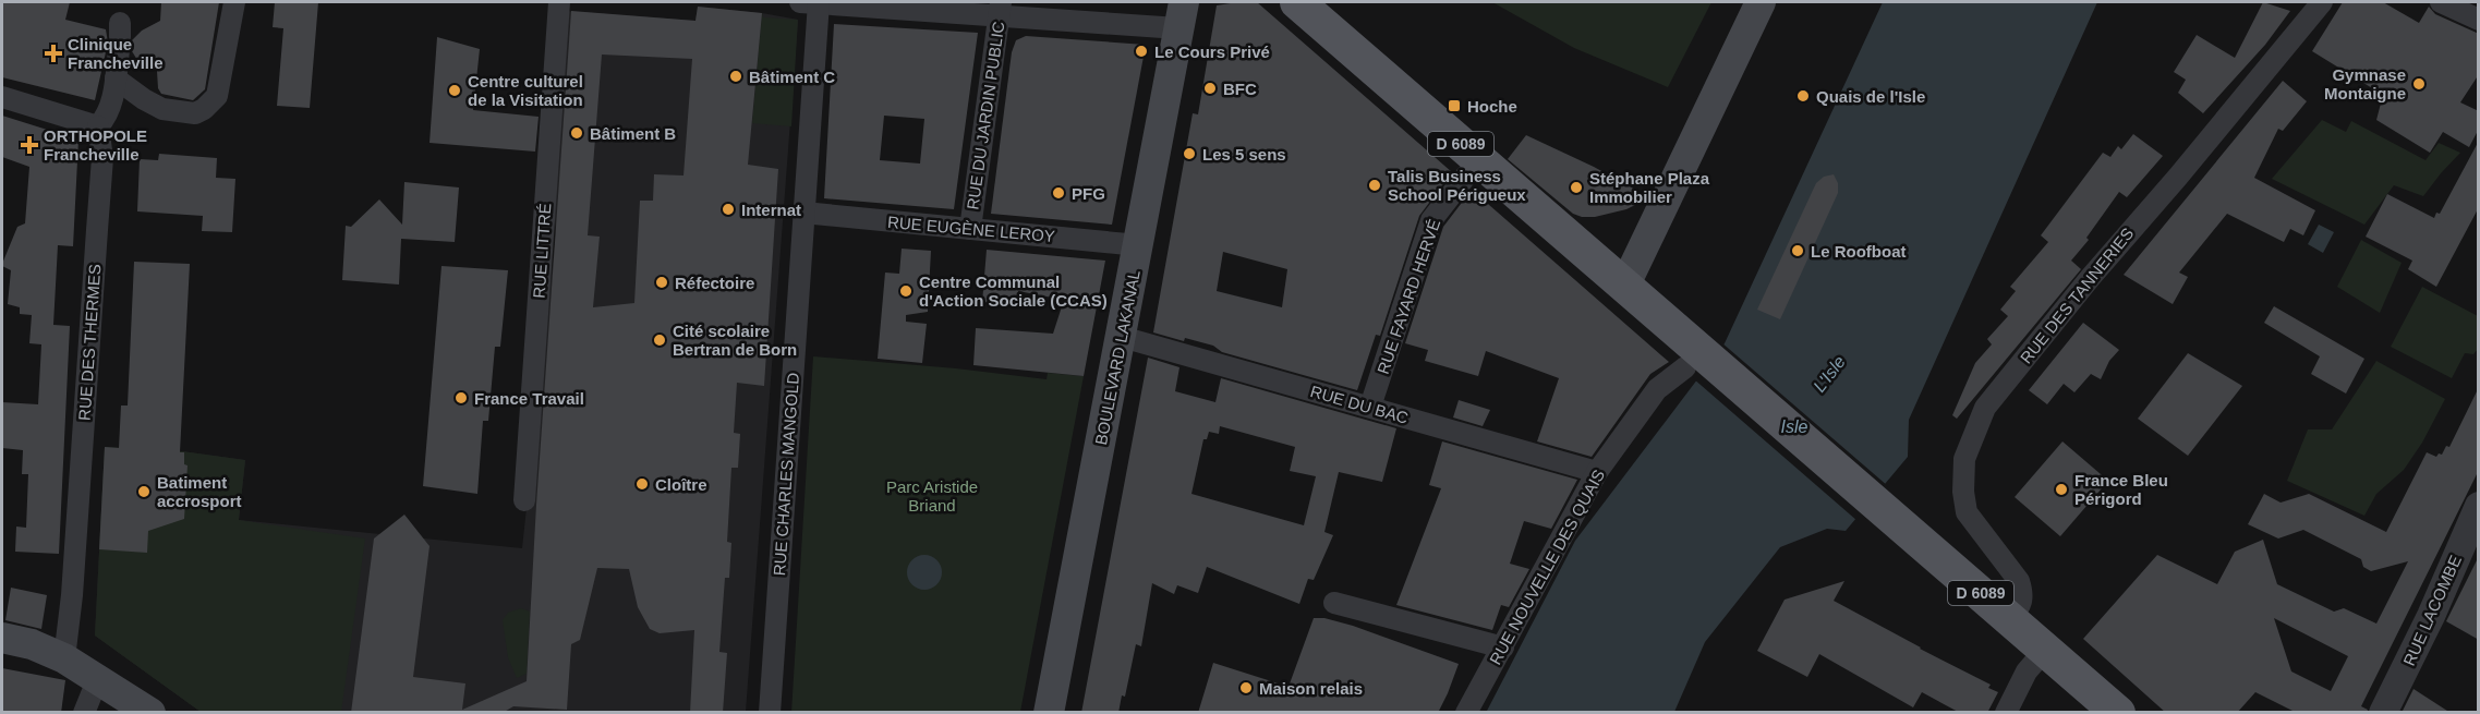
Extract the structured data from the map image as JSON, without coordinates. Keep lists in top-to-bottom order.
{
  "streets": {
    "main road": ["D 6089", "BOULEVARD LAKANAL"],
    "street": [
      "RUE DU JARDIN PUBLIC",
      "RUE EUGÈNE LEROY",
      "RUE LITTRÉ",
      "RUE DES TANNERIES",
      "RUE FAYARD HERVÉ",
      "RUE DES THERMES",
      "RUE DU BAC",
      "RUE CHARLES MANGOLD",
      "RUE NOUVELLE DES QUAIS",
      "RUE LACOMBE"
    ]
  },
  "crossings": [
    ["RUE DU JARDIN PUBLIC", "RUE EUGÈNE LEROY"],
    ["D 6089", "RUE DES TANNERIES"],
    ["D 6089", "RUE FAYARD HERVÉ"],
    ["RUE EUGÈNE LEROY", "BOULEVARD LAKANAL"],
    ["RUE EUGÈNE LEROY", "RUE CHARLES MANGOLD"],
    ["RUE FAYARD HERVÉ", "RUE DU BAC"],
    ["BOULEVARD LAKANAL", "RUE DU BAC"],
    ["RUE DU BAC", "RUE NOUVELLE DES QUAIS"]
  ],
  "water": ["L'Isle", "Isle"],
  "parks": ["Parc Aristide Briand"],
  "places": {
    "other": [
      "Le Cours Privé",
      "Bâtiment C",
      "Gymnase Montaigne",
      "BFC",
      "Centre culturel de la Visitation",
      "Quais de l'Isle",
      "Bâtiment B",
      "Les 5 sens",
      "Talis Business School Périgueux",
      "Stéphane Plaza Immobilier",
      "PFG",
      "Internat",
      "Le Roofboat",
      "Réfectoire",
      "Centre Communal d'Action Sociale (CCAS)",
      "Cité scolaire Bertran de Born",
      "France Travail",
      "Cloître",
      "France Bleu Périgord",
      "Batiment accrosport",
      "Maison relais"
    ],
    "health": ["Clinique Francheville", "ORTHOPOLE Francheville"],
    "transit": ["Hoche"]
  }
}
